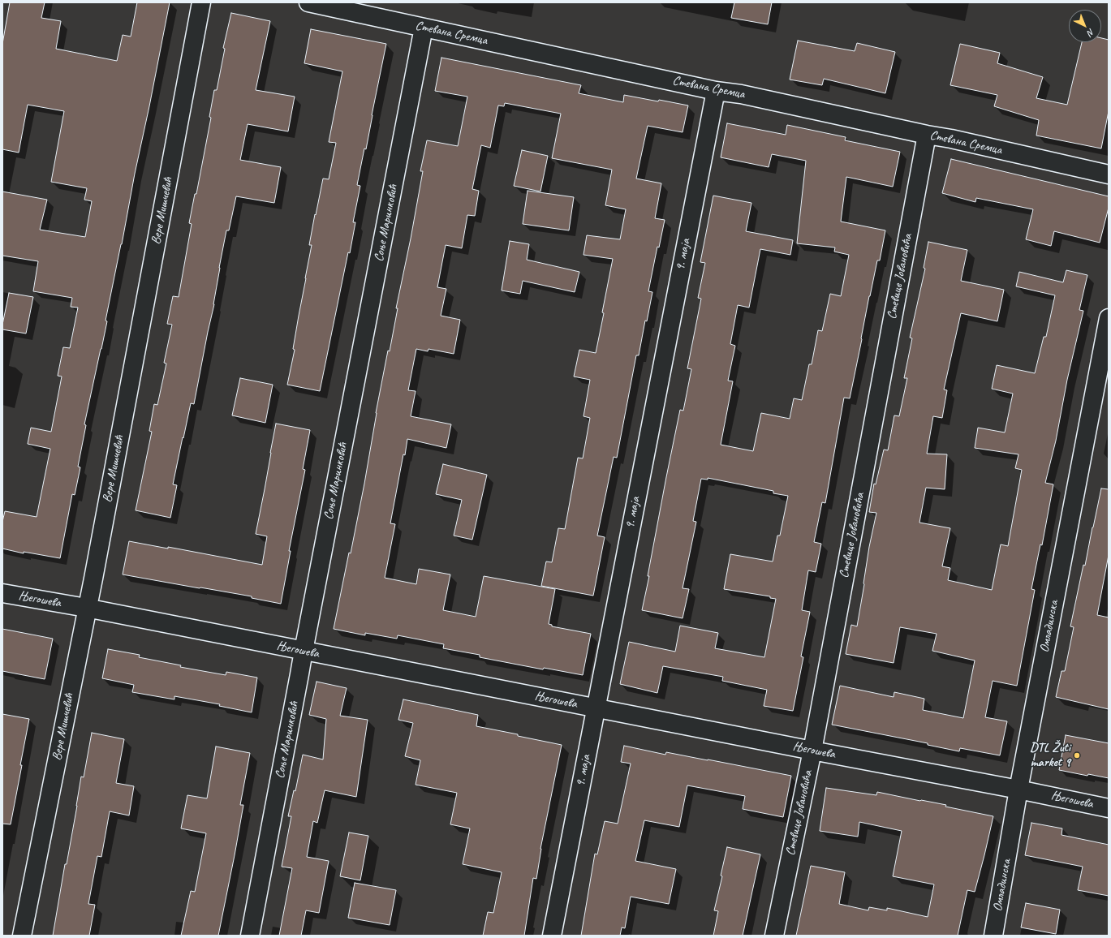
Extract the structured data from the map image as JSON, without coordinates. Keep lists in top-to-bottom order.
{
  "streets": {
    "street": [
      "Стевана Сремца",
      "Вере Мишчевић",
      "Соње Маринковић",
      "9. маја",
      "Стевице Јовановића",
      "Његошева",
      "Омладинска"
    ]
  },
  "crossings": [
    ["Стевана Сремца", "Соње Маринковић"],
    ["Стевана Сремца", "9. маја"],
    ["Стевана Сремца", "Стевице Јовановића"],
    ["Вере Мишчевић", "Његошева"],
    ["Соње Маринковић", "Његошева"],
    ["9. маја", "Његошева"],
    ["Стевице Јовановића", "Његошева"],
    ["Његошева", "Омладинска"]
  ],
  "places": ["DTL Žuti market 9"],
  "north": "bottom right"
}
